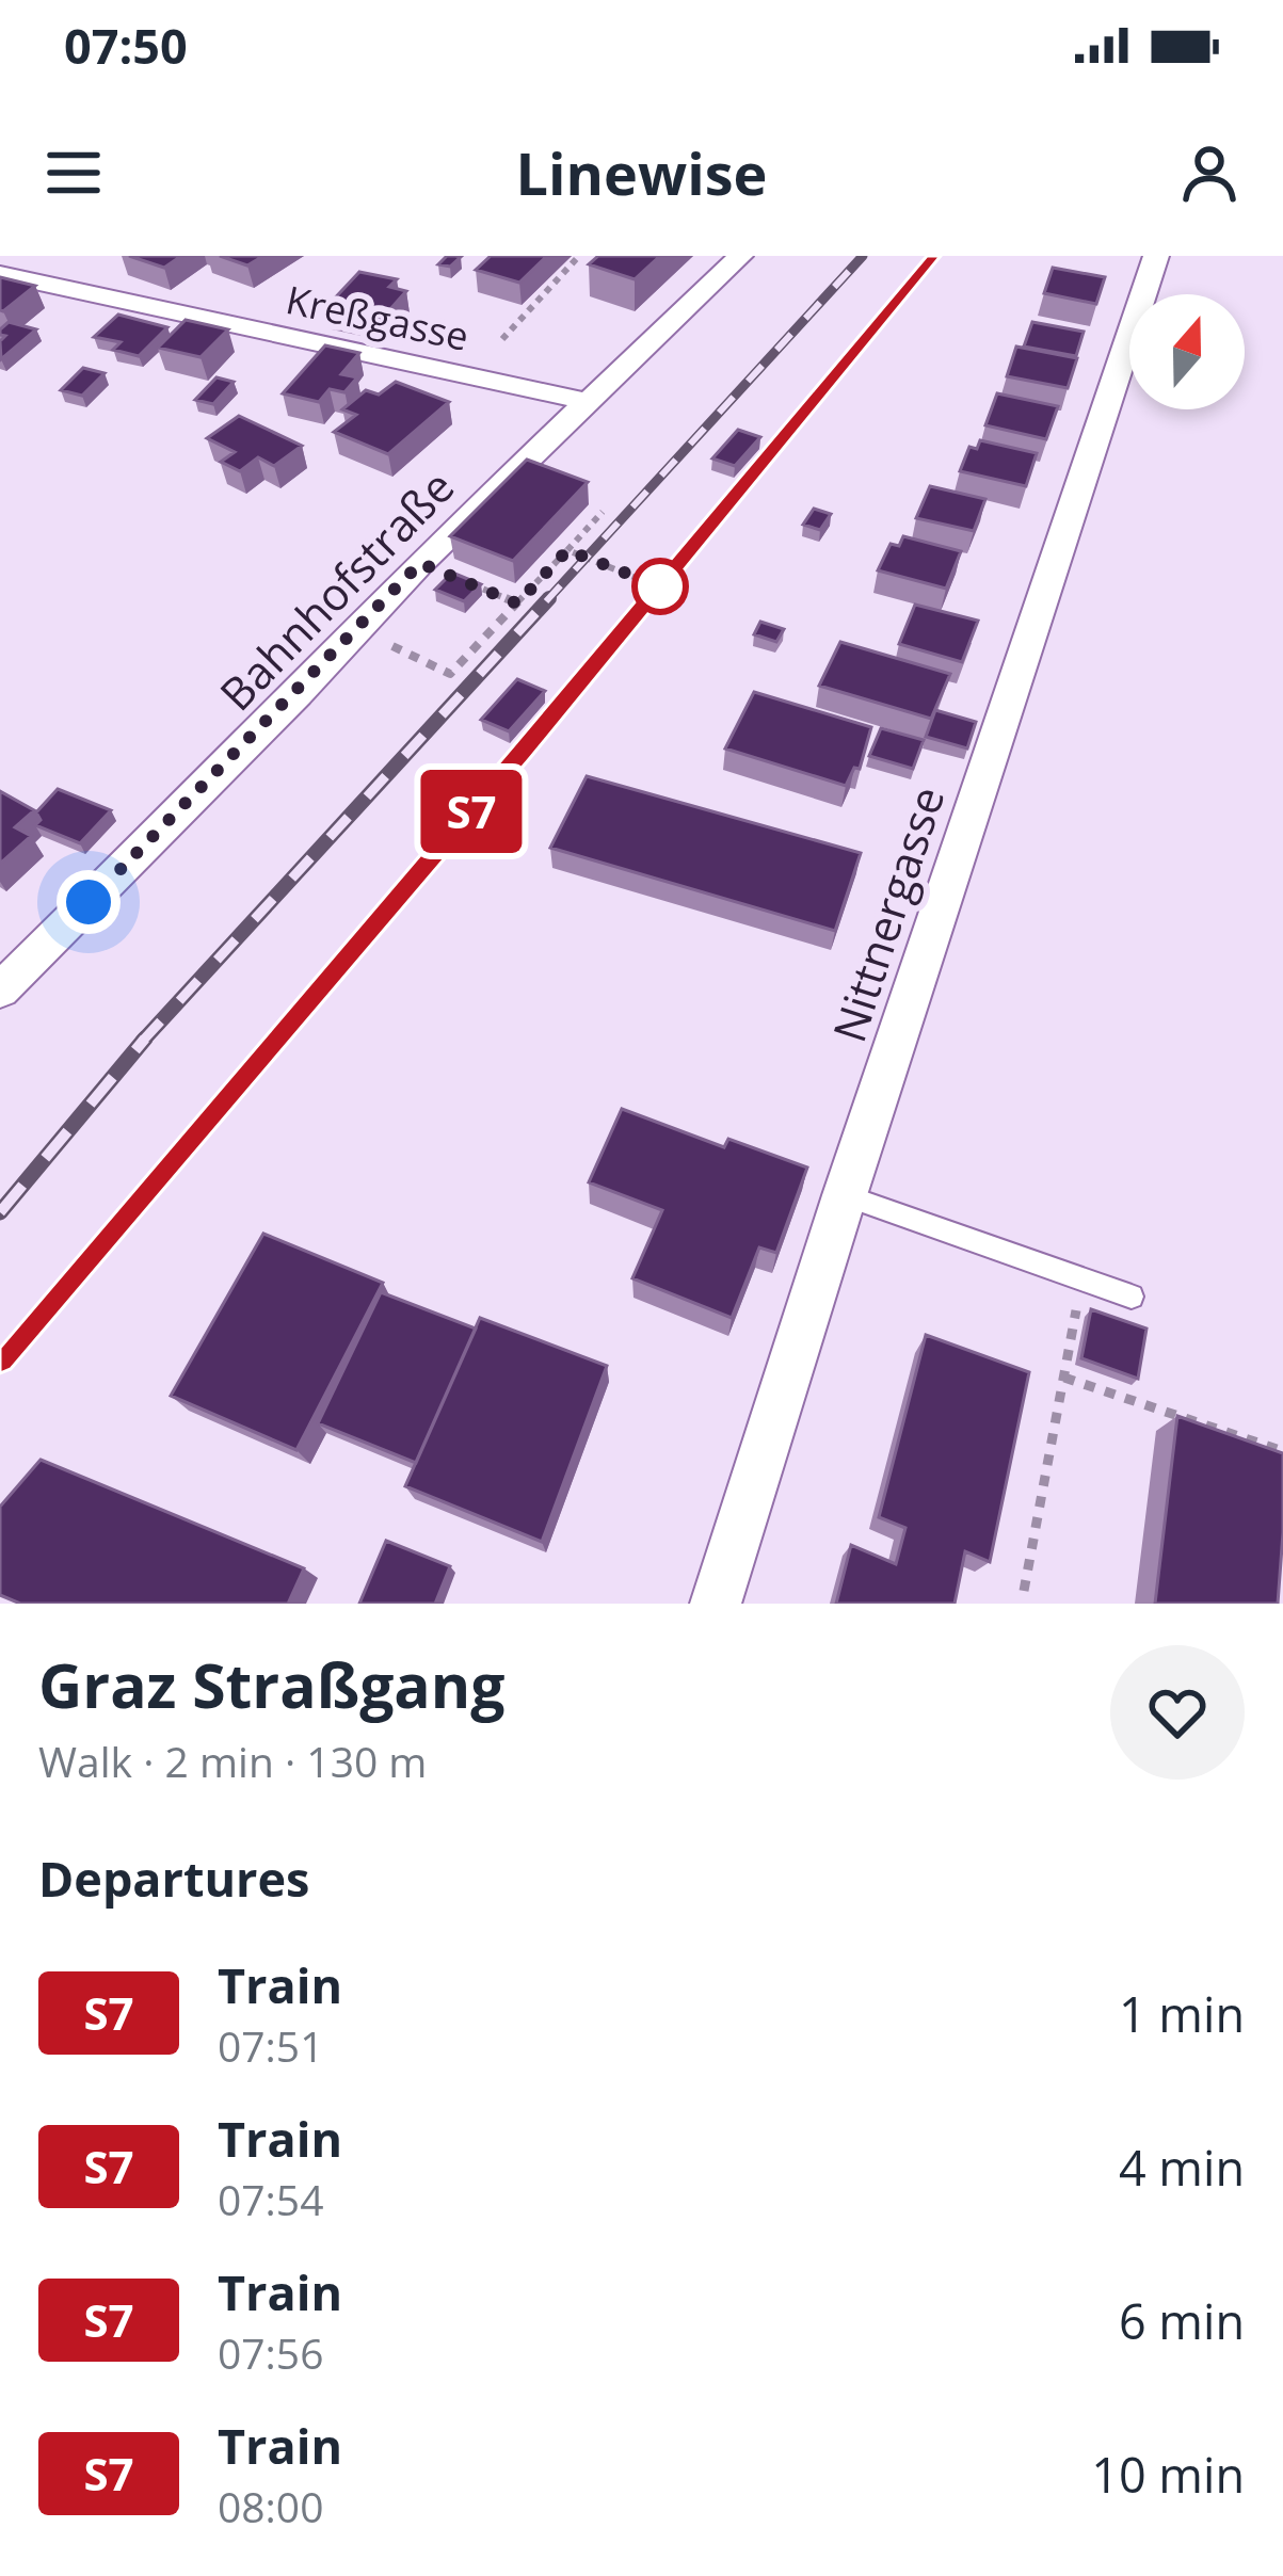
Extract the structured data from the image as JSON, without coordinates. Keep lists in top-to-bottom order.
{
  "streets": {
    "street": ["Kreßgasse", "Bahnhofstraße", "Nittnergasse"]
  },
  "crossings": [
    ["Kreßgasse", "Bahnhofstraße"]
  ],
  "north": "top",
  "page": {
    "status": "07:50",
    "header": "Linewise",
    "on_map": "S7",
    "heading": [
      ["Graz Straßgang", "Walk · 2 min · 130 m"],
      "Departures"
    ],
    "list": [
      {
        "mark": "S7",
        "name": "Train",
        "note": "07:51",
        "value": "1 min"
      },
      {
        "mark": "S7",
        "name": "Train",
        "note": "07:54",
        "value": "4 min"
      },
      {
        "mark": "S7",
        "name": "Train",
        "note": "07:56",
        "value": "6 min"
      },
      {
        "mark": "S7",
        "name": "Train",
        "note": "08:00",
        "value": "10 min"
      }
    ]
  }
}
